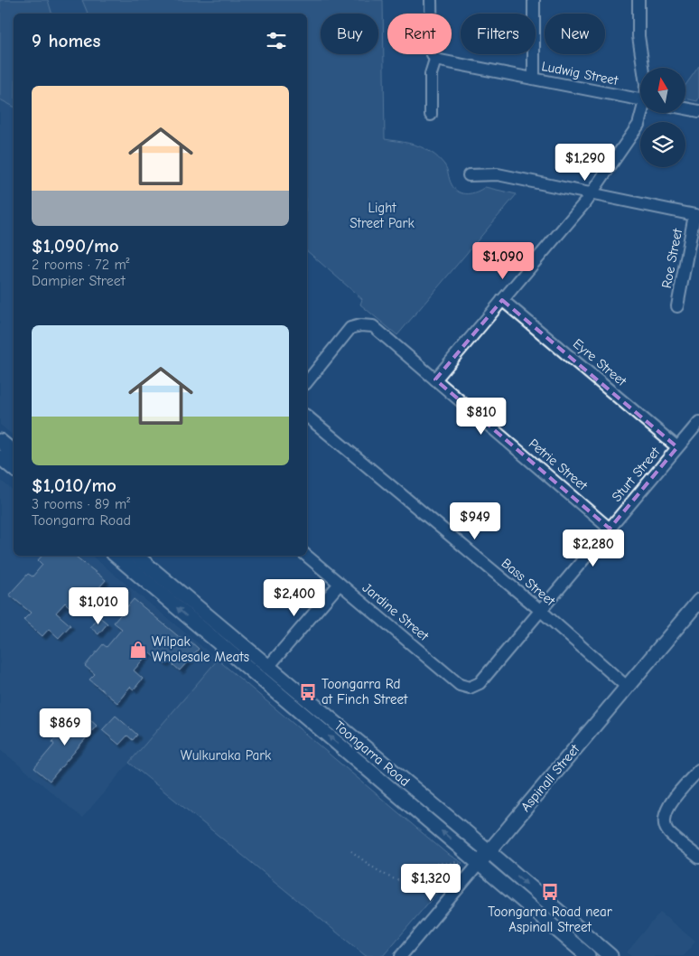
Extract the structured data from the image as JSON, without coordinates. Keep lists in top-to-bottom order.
{
  "streets": {
    "main road": ["Toongarra Road", "Aspinall Street"],
    "street": [
      "Ludwig Street",
      "Roe Street",
      "Eyre Street",
      "Petrie Street",
      "Sturt Street",
      "Bass Street",
      "Jardine Street"
    ]
  },
  "crossings": [
    ["Eyre Street", "Sturt Street"],
    ["Petrie Street", "Sturt Street"],
    ["Sturt Street", "Bass Street"],
    ["Sturt Street", "Jardine Street"],
    ["Bass Street", "Aspinall Street"],
    ["Toongarra Road", "Aspinall Street"]
  ],
  "parks": ["Light Street Park", "Wulkuraka Park"],
  "places": {
    "shop": ["Wilpak Wholesale Meats"],
    "bus stop": ["Toongarra Rd at Finch Street", "Toongarra Road near Aspinall Street"]
  },
  "north": "top",
  "page": {
    "chip": [
      "Buy",
      "Rent",
      "Filters",
      "New"
    ],
    "heading": "9 homes",
    "list": [
      {
        "name": "$1,090/mo",
        "note": "2 rooms · 72 m² · Dampier Street"
      },
      {
        "name": "$1,010/mo",
        "note": "3 rooms · 89 m² · Toongarra Road"
      }
    ],
    "price": [
      "$1,290",
      "$1,090",
      "$810",
      "$949",
      "$2,280",
      "$2,400",
      "$1,010",
      "$869",
      "$1,320"
    ]
  }
}
